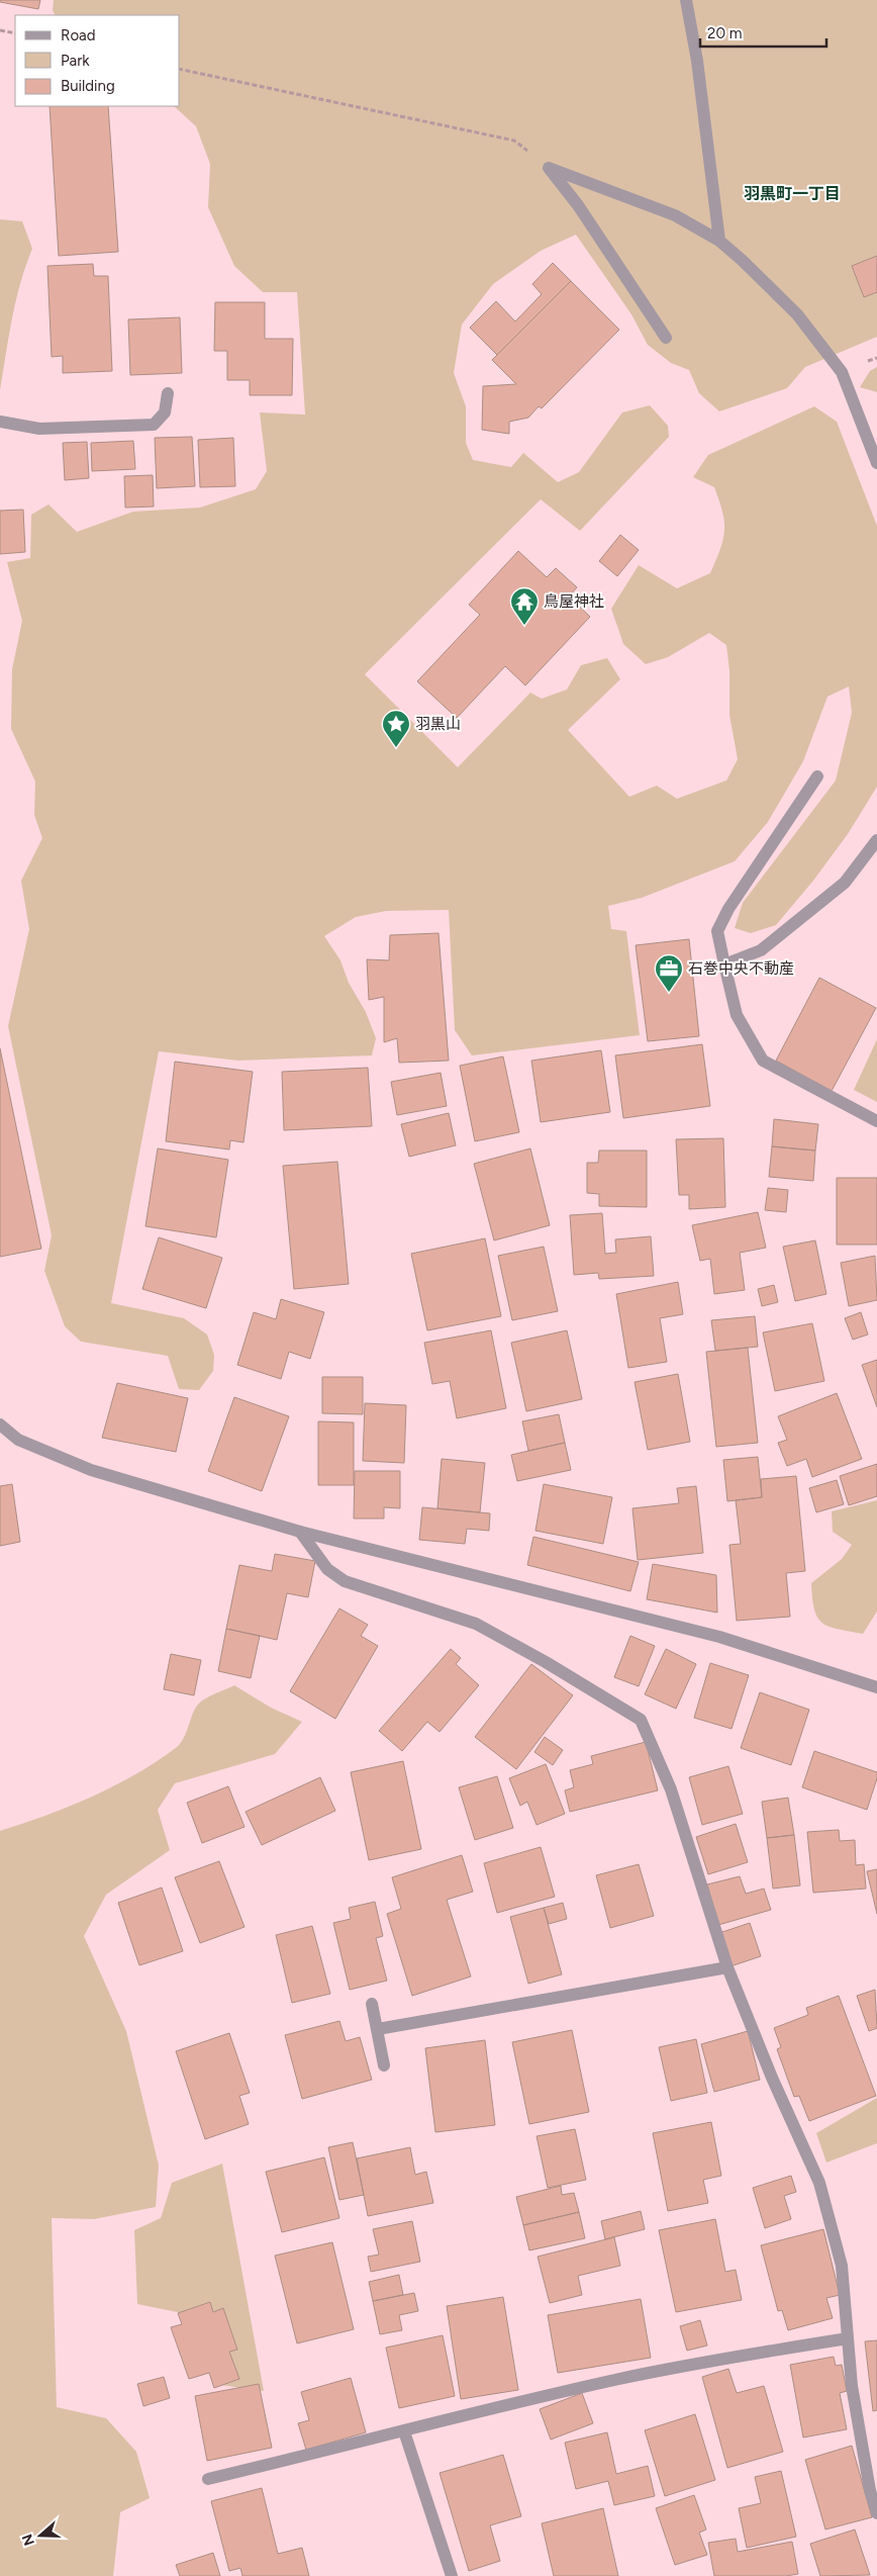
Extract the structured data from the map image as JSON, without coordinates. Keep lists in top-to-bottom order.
{
  "districts": ["羽黒町一丁目"],
  "places": {
    "temple": ["鳥屋神社"],
    "place": ["羽黒山"],
    "office": ["石巻中央不動産"]
  },
  "legend": ["Road", "Park", "Building"],
  "scale_bar": "20 m",
  "north": "left"
}
